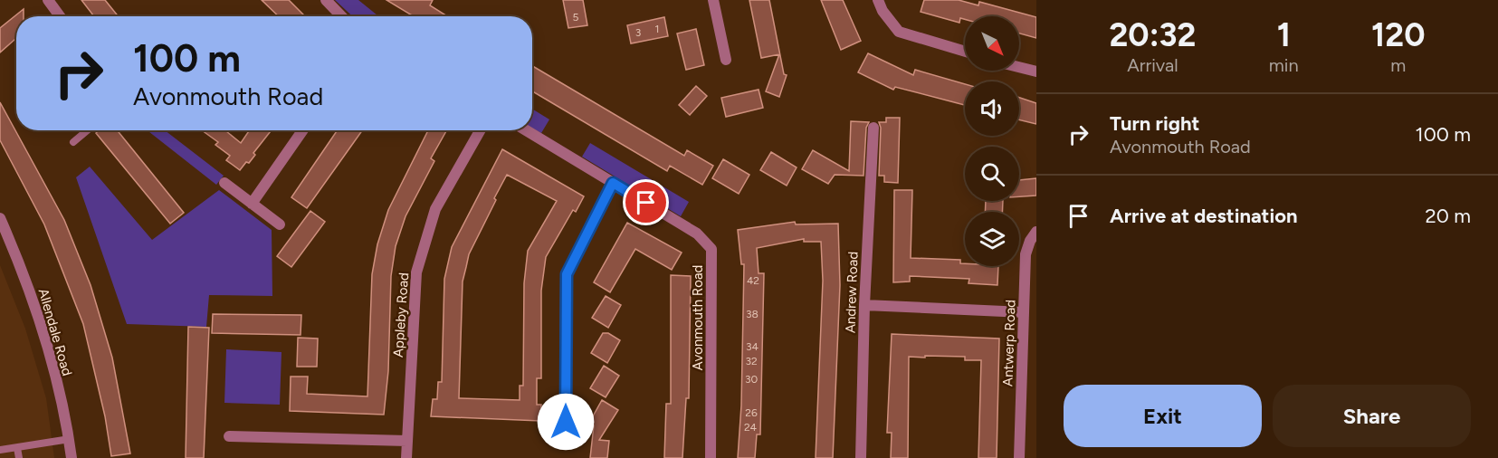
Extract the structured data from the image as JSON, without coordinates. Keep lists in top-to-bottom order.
{
  "streets": {
    "street": [
      "Andrew Road",
      "Appleby Road",
      "Avonmouth Road",
      "Allendale Road",
      "Antwerp Road"
    ]
  },
  "house_numbers": [
    "5",
    "1",
    "3",
    "42",
    "38",
    "34",
    "32",
    "30",
    "26",
    "24"
  ],
  "north": "bottom right",
  "page": {
    "eta": [
      "20:32",
      "Arrival",
      "1",
      "min",
      "120",
      "m"
    ],
    "turn": ["100 m", "Avonmouth Road"],
    "list": [
      {
        "name": "Turn right",
        "note": "Avonmouth Road",
        "value": "100 m"
      },
      {
        "name": "Arrive at destination",
        "value": "20 m"
      }
    ],
    "buttons": ["Exit", "Share"]
  }
}
